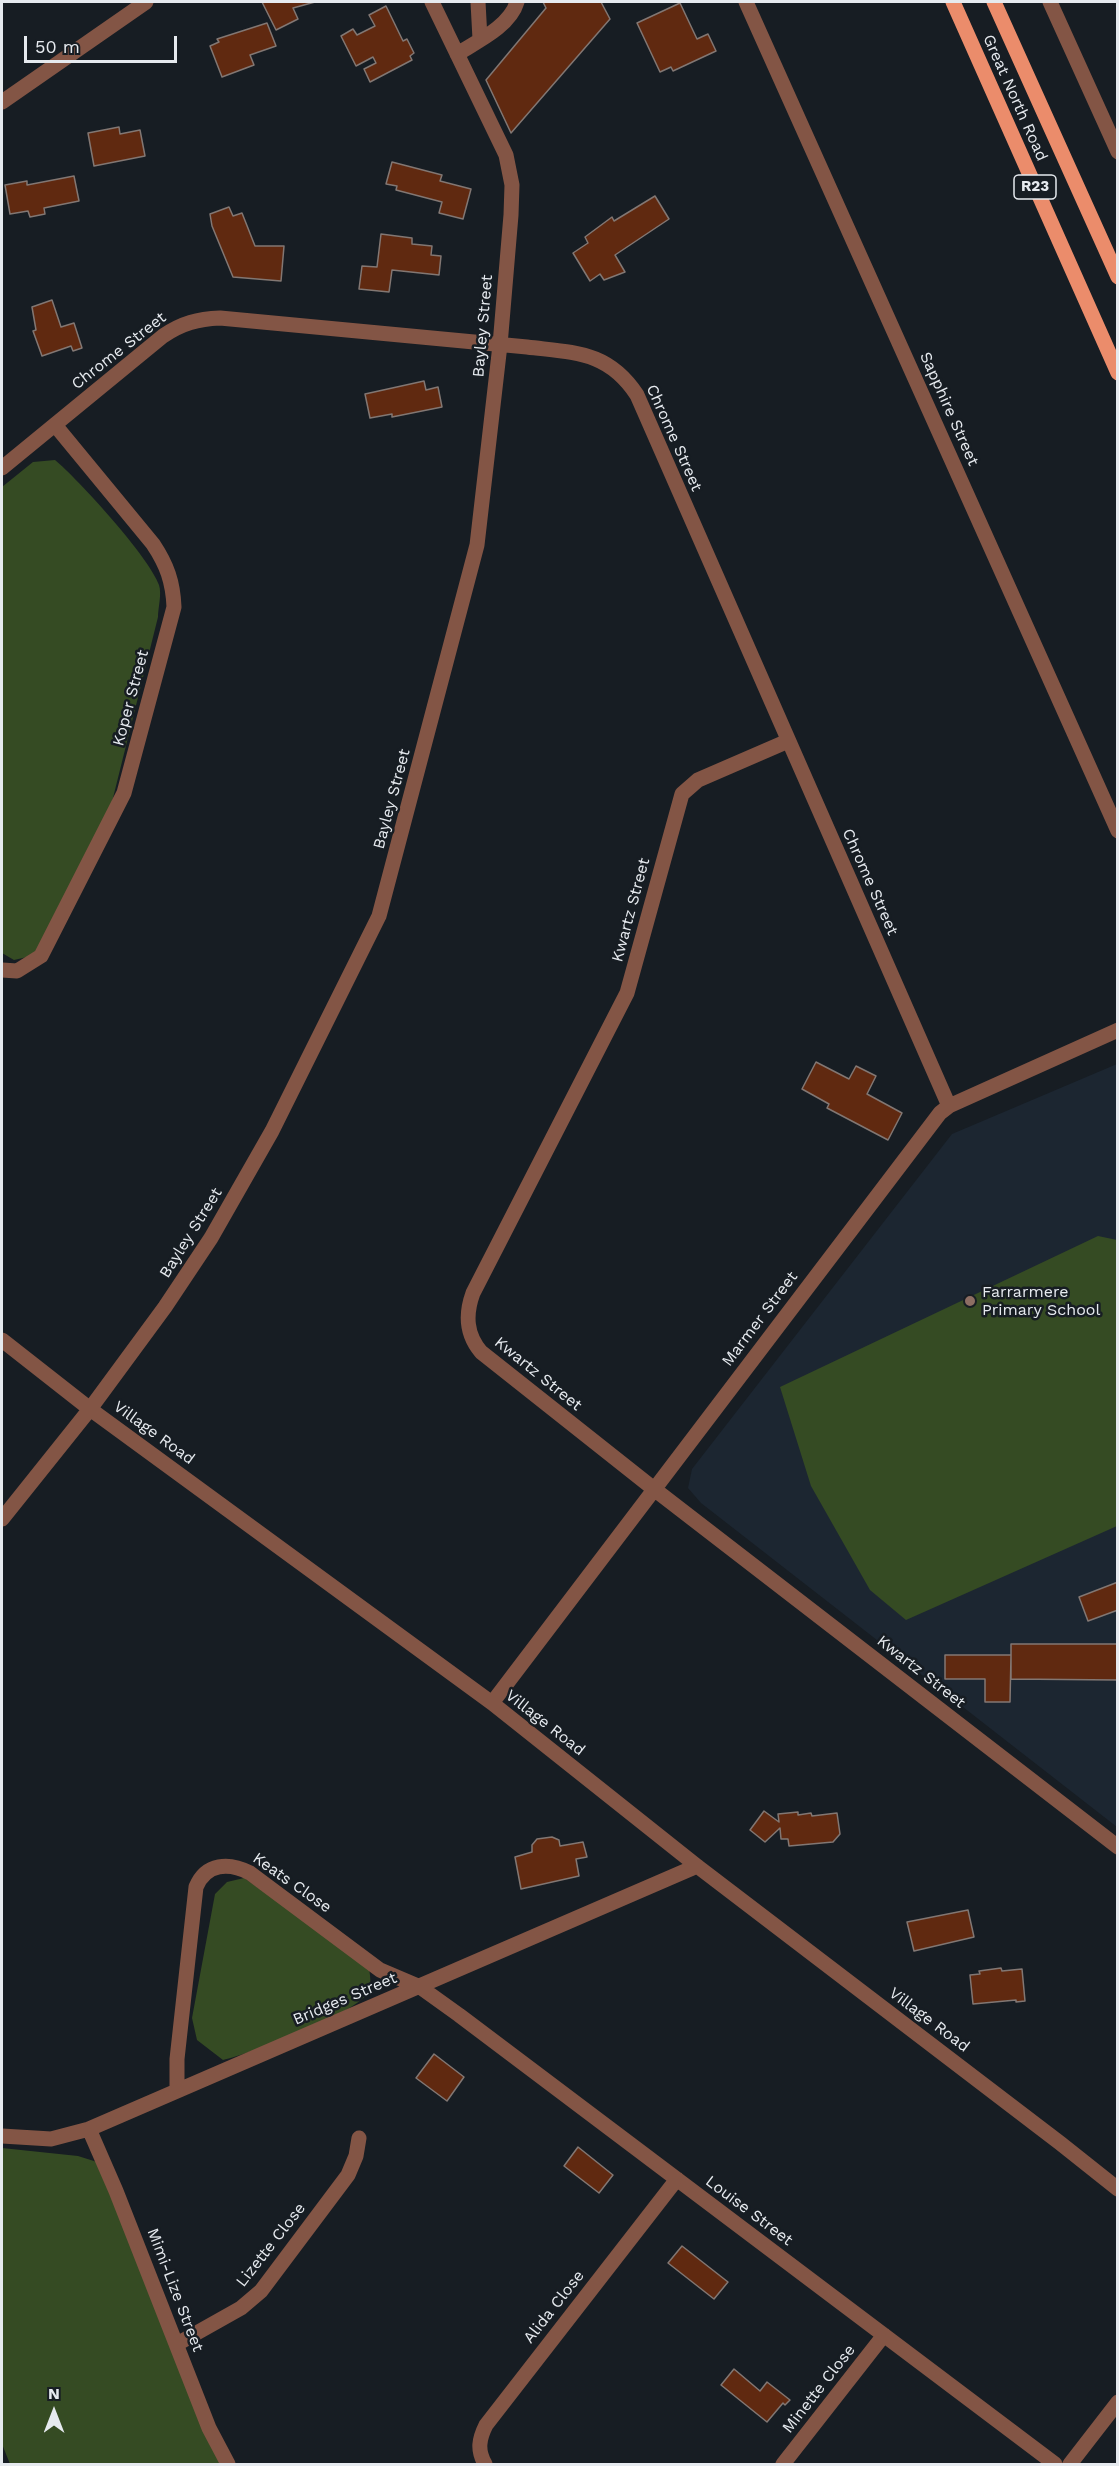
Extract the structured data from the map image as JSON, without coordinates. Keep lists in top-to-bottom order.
{
  "streets": {
    "main road": ["Great North Road", "R23"],
    "street": [
      "Bayley Street",
      "Chrome Street",
      "Sapphire Street",
      "Koper Street",
      "Kwartz Street",
      "Marmer Street",
      "Village Road",
      "Keats Close",
      "Bridges Street",
      "Louise Street",
      "Lizette Close",
      "Mimi-Lize Street",
      "Alida Close",
      "Minette Close"
    ]
  },
  "crossings": [
    ["Bayley Street", "Chrome Street"],
    ["Bayley Street", "Village Road"],
    ["Chrome Street", "Koper Street"],
    ["Chrome Street", "Kwartz Street"],
    ["Chrome Street", "Marmer Street"],
    ["Kwartz Street", "Marmer Street"],
    ["Marmer Street", "Village Road"],
    ["Village Road", "Bridges Street"],
    ["Keats Close", "Bridges Street"],
    ["Keats Close", "Louise Street"],
    ["Bridges Street", "Louise Street"],
    ["Bridges Street", "Mimi-Lize Street"],
    ["Louise Street", "Alida Close"],
    ["Louise Street", "Minette Close"],
    ["Lizette Close", "Mimi-Lize Street"]
  ],
  "places": ["Farrarmere Primary School"],
  "scale_bar": "50 m",
  "north": "top"
}
